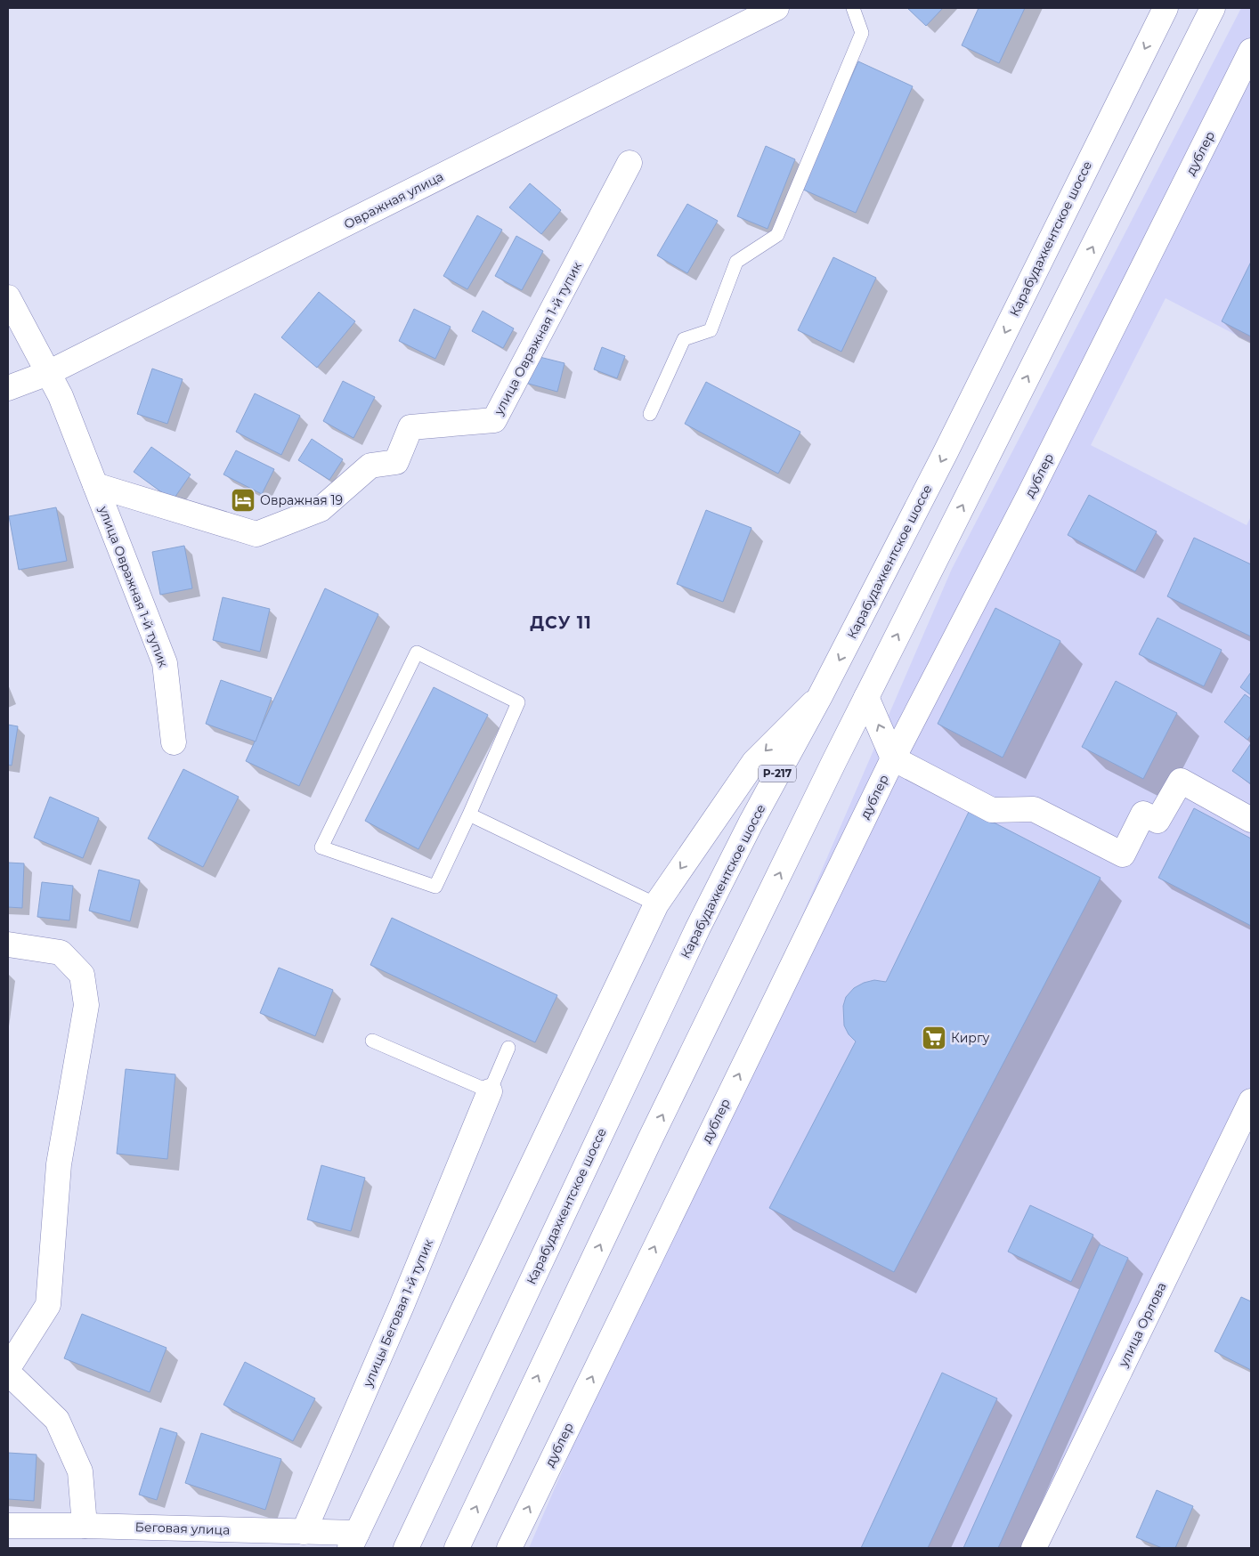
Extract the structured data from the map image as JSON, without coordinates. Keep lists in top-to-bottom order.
{
  "streets": {
    "main road": [
      "дублер",
      "Овражная улица",
      "Карабудахкентское шоссе",
      "улица Овражная 1-й тупик",
      "Р-217",
      "улицы Беговая 1-й тупик",
      "улица Орлова",
      "Беговая улица"
    ]
  },
  "crossings": [
    ["Овражная улица", "улица Овражная 1-й тупик"],
    ["улицы Беговая 1-й тупик", "Беговая улица"]
  ],
  "districts": ["ДСУ 11"],
  "places": {
    "hotel": ["Овражная 19"],
    "supermarket": ["Киргу"]
  }
}
